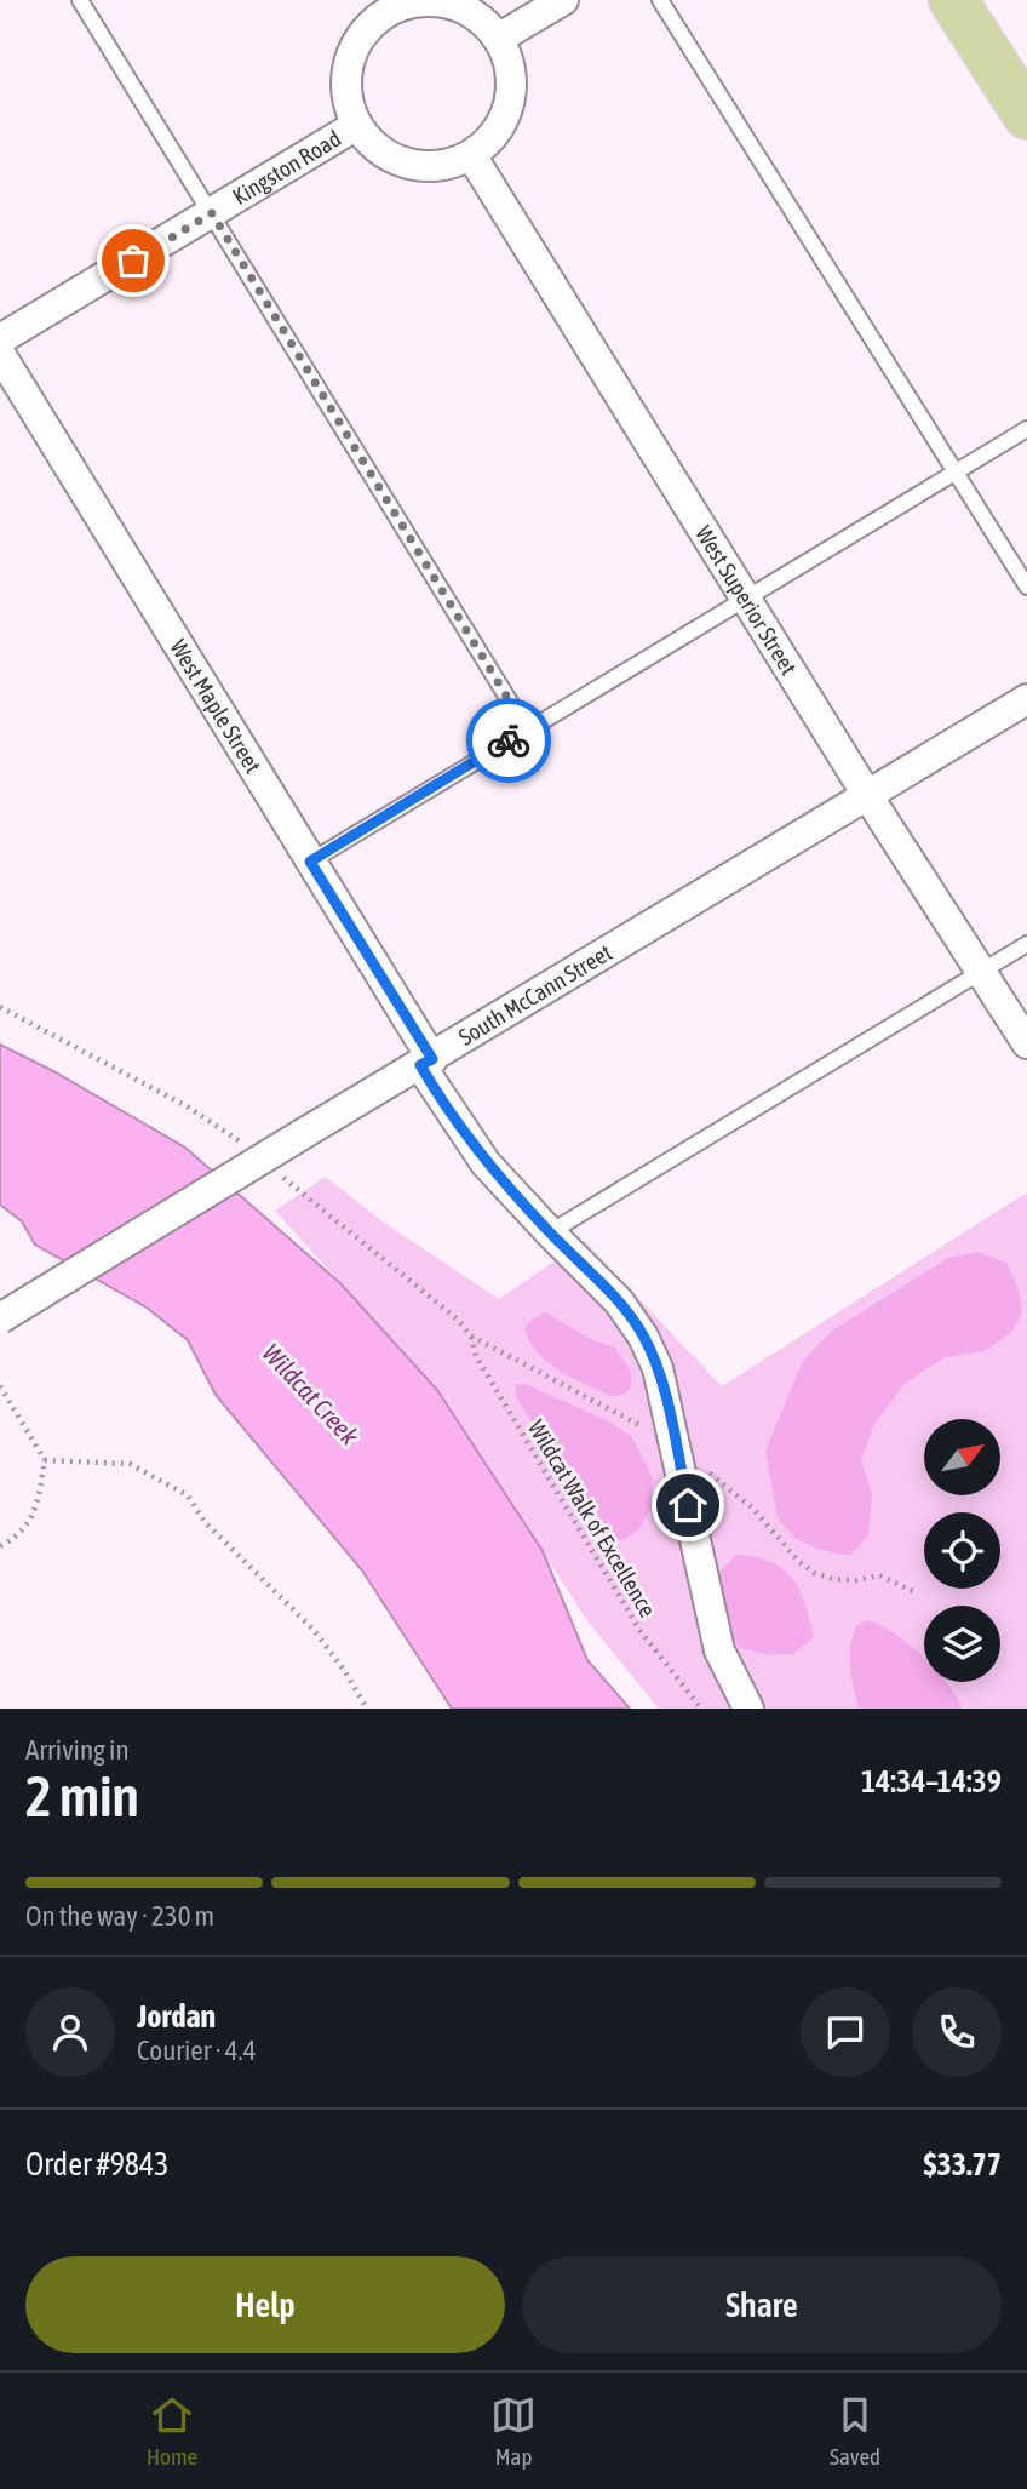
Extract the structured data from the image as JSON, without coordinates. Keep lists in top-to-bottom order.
{
  "streets": {
    "street": [
      "Kingston Road",
      "West Superior Street",
      "West Maple Street",
      "South McCann Street"
    ],
    "path": ["Wildcat Walk of Excellence"]
  },
  "crossings": [
    ["Kingston Road", "West Superior Street"],
    ["West Superior Street", "South McCann Street"],
    ["West Maple Street", "South McCann Street"]
  ],
  "water": ["Wildcat Creek"],
  "north": "top right",
  "page": {
    "heading": ["2 min", "Arriving in", "14:34–14:39"],
    "panel": [
      "Jordan",
      "Courier · 4.4",
      "Order #9843",
      "$33.77"
    ],
    "bar": "On the way · 230 m",
    "buttons": ["Help", "Share"],
    "tabs": ["Home", "Map", "Saved"]
  }
}
